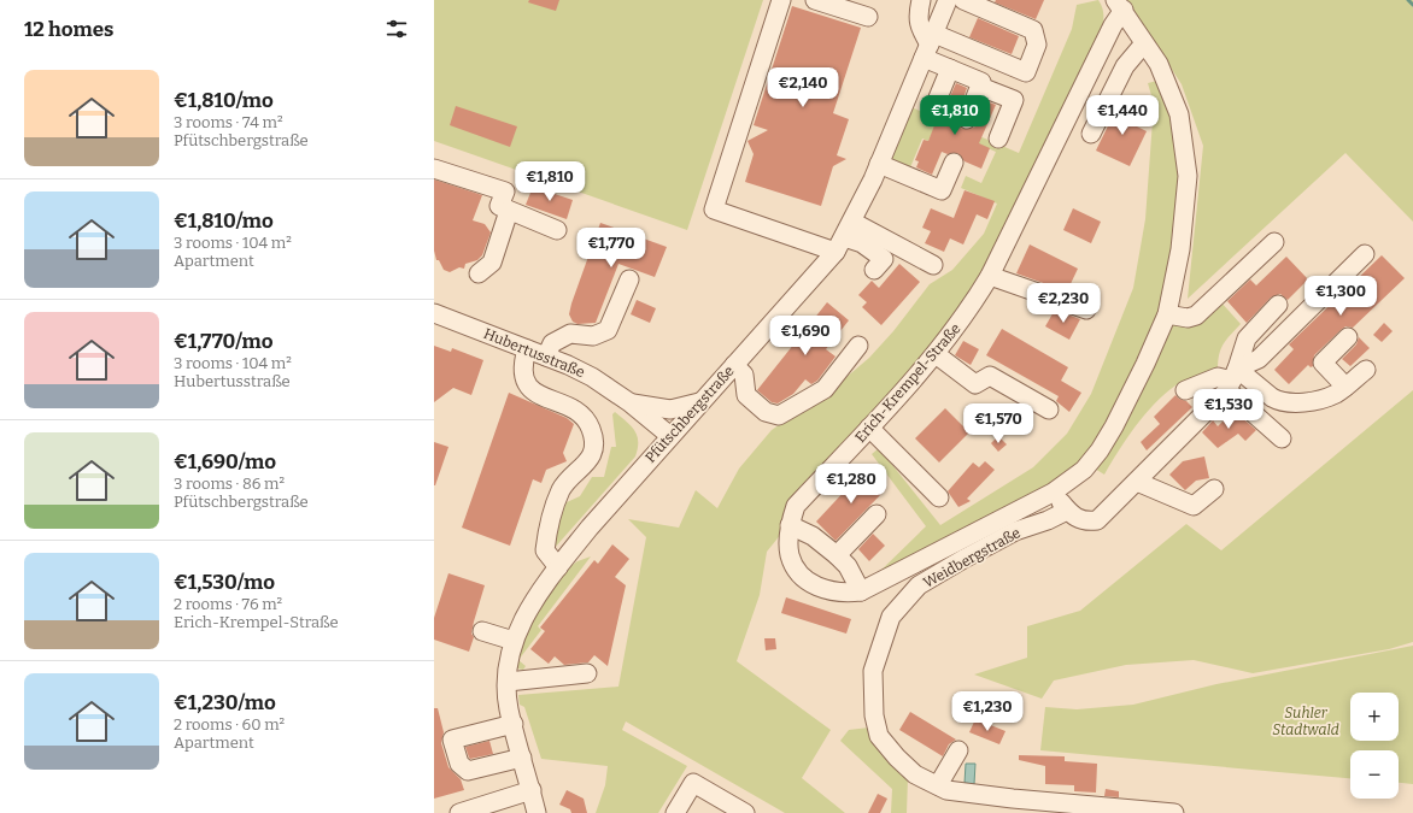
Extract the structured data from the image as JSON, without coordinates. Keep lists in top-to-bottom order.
{
  "streets": {
    "street": [
      "Hubertusstraße",
      "Erich-Krempel-Straße",
      "Pfütschbergstraße",
      "Weidbergstraße"
    ]
  },
  "crossings": [
    ["Hubertusstraße", "Pfütschbergstraße"]
  ],
  "parks": ["Suhler Stadtwald"],
  "page": {
    "heading": "12 homes",
    "list": [
      {
        "name": "€1,810/mo",
        "note": "3 rooms · 74 m² · Pfütschbergstraße"
      },
      {
        "name": "€1,810/mo",
        "note": "3 rooms · 104 m² · Apartment"
      },
      {
        "name": "€1,770/mo",
        "note": "3 rooms · 104 m² · Hubertusstraße"
      },
      {
        "name": "€1,690/mo",
        "note": "3 rooms · 86 m² · Pfütschbergstraße"
      },
      {
        "name": "€1,530/mo",
        "note": "2 rooms · 76 m² · Erich-Krempel-Straße"
      },
      {
        "name": "€1,230/mo",
        "note": "2 rooms · 60 m² · Apartment"
      }
    ],
    "price": [
      "€2,140",
      "€1,810",
      "€1,440",
      "€1,810",
      "€1,770",
      "€1,300",
      "€2,230",
      "€1,690",
      "€1,530",
      "€1,570",
      "€1,280",
      "€1,230"
    ],
    "map_buttons": ["+", "−"]
  }
}
